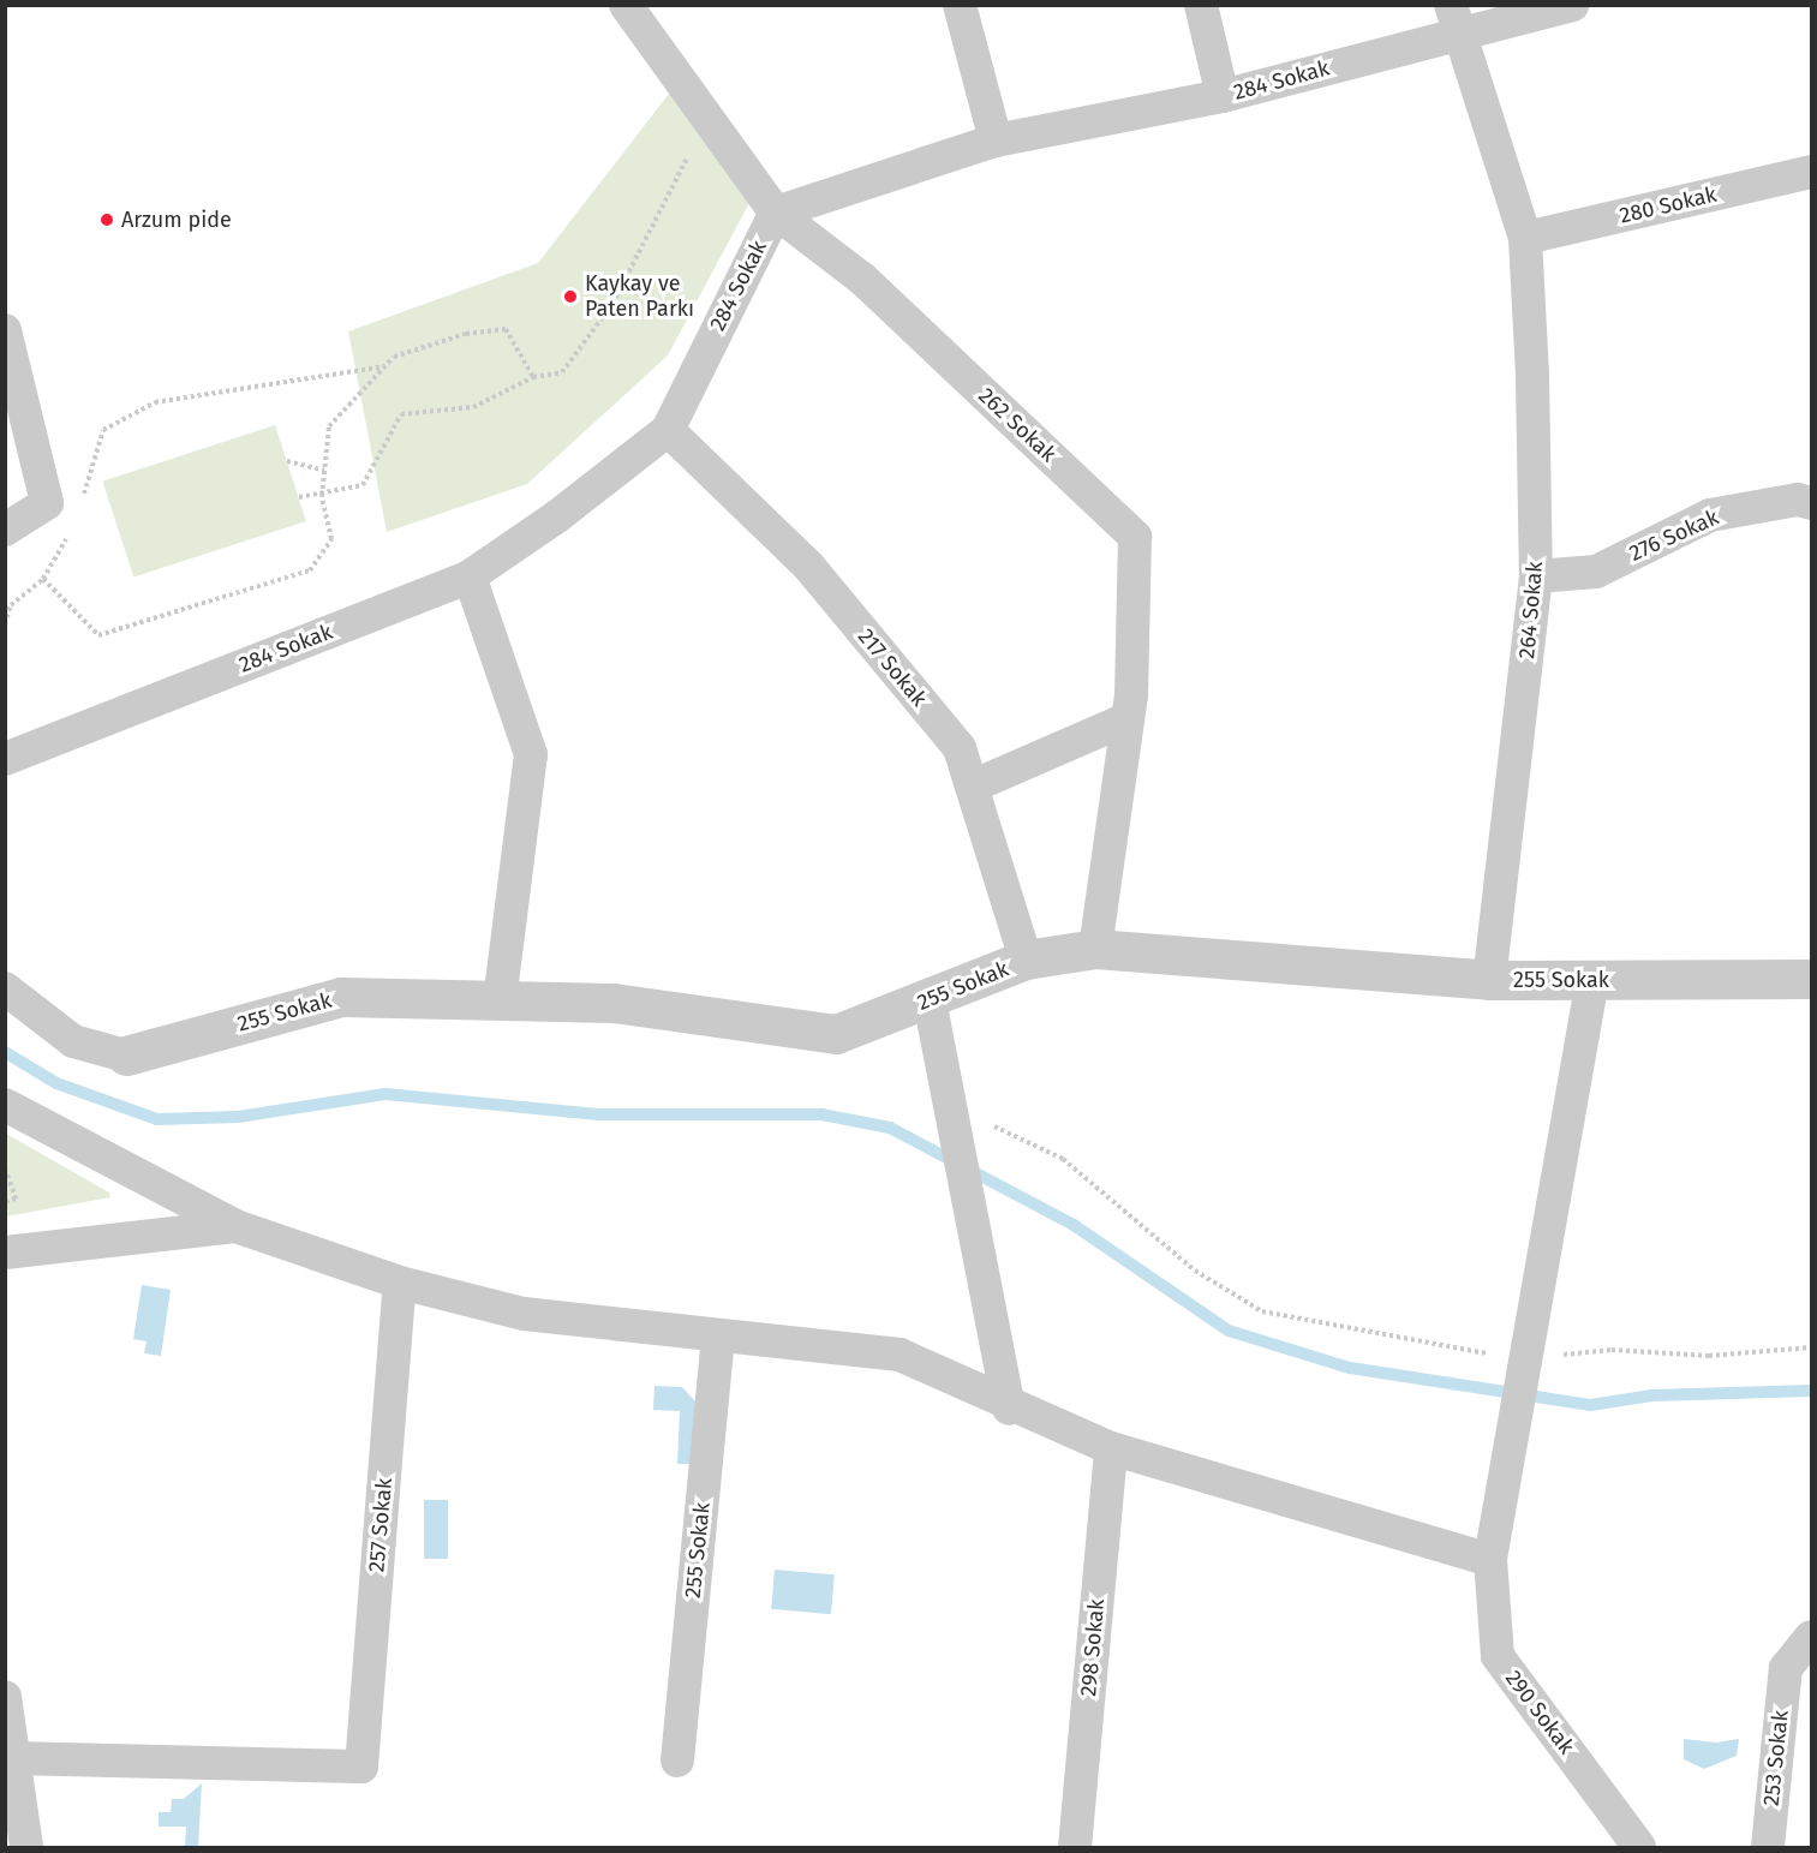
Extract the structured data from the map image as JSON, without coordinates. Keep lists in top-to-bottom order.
{
  "streets": {
    "street": [
      "284 Sokak",
      "280 Sokak",
      "262 Sokak",
      "276 Sokak",
      "264 Sokak",
      "217 Sokak",
      "255 Sokak",
      "257 Sokak",
      "298 Sokak",
      "290 Sokak",
      "253 Sokak"
    ]
  },
  "crossings": [
    ["284 Sokak", "262 Sokak"],
    ["284 Sokak", "264 Sokak"],
    ["284 Sokak", "217 Sokak"],
    ["280 Sokak", "264 Sokak"],
    ["262 Sokak", "255 Sokak"],
    ["276 Sokak", "264 Sokak"],
    ["264 Sokak", "255 Sokak"],
    ["217 Sokak", "255 Sokak"],
    ["255 Sokak", "290 Sokak"]
  ],
  "places": ["Arzum pide", "Kaykay ve Paten Parkı"]
}
